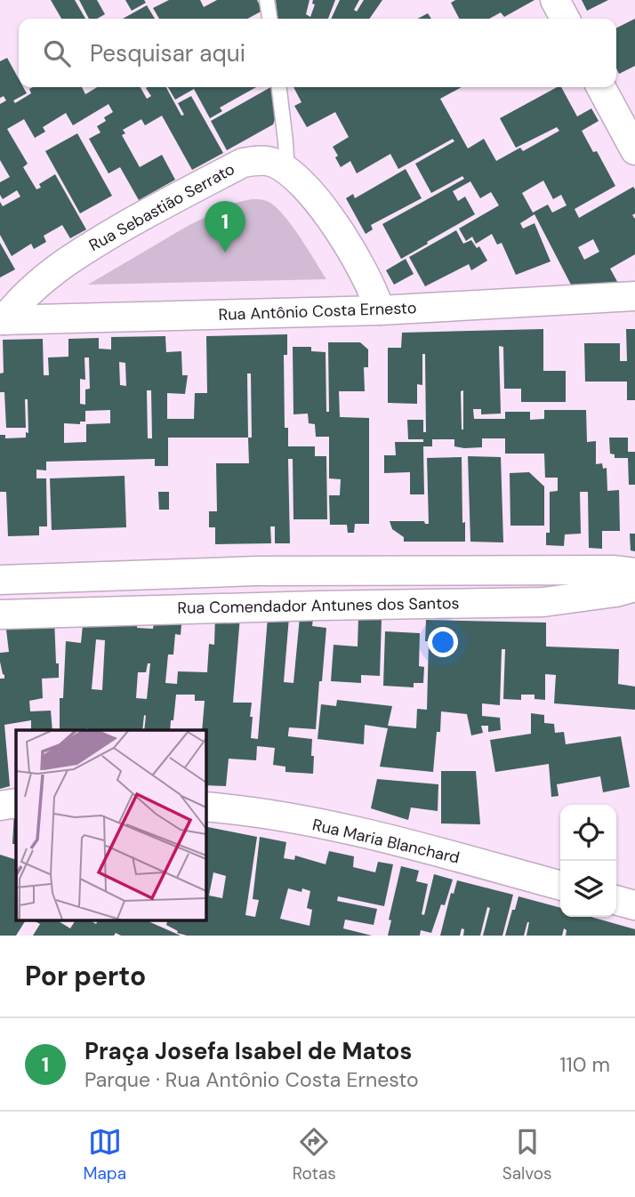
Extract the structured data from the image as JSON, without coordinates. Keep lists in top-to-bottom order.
{
  "streets": {
    "street": [
      "Rua Sebastião Serrato",
      "Rua Antônio Costa Ernesto",
      "Rua Comendador Antunes dos Santos",
      "Rua Maria Blanchard"
    ]
  },
  "crossings": [
    ["Rua Sebastião Serrato", "Rua Antônio Costa Ernesto"]
  ],
  "page": {
    "search": "Pesquisar aqui",
    "pins": "1",
    "heading": "Por perto",
    "list": [
      {
        "mark": "1",
        "name": "Praça Josefa Isabel de Matos",
        "note": "Parque · Rua Antônio Costa Ernesto",
        "value": "110 m"
      }
    ],
    "nav": ["Mapa", "Rotas", "Salvos"]
  }
}
